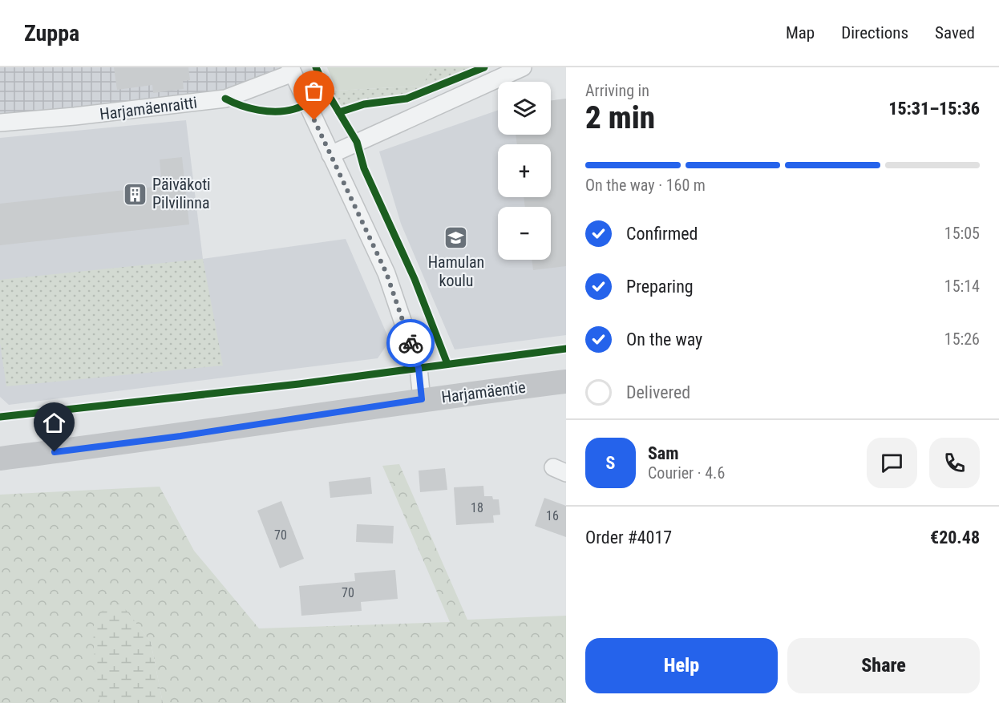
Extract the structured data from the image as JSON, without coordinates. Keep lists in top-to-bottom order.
{
  "streets": {
    "street": ["Harjamäenraitti", "Harjamäentie"]
  },
  "places": {
    "building": ["Päiväkoti Pilvilinna"],
    "school or university": ["Hamulan koulu"]
  },
  "house_numbers": [
    "18",
    "16",
    "70",
    "70"
  ],
  "page": {
    "header": "Zuppa",
    "nav": ["Map", "Directions", "Saved"],
    "heading": ["2 min", "Arriving in", "15:31–15:36"],
    "panel": [
      "Sam",
      "Courier · 4.6",
      "Order #4017",
      "€20.48"
    ],
    "map_buttons": ["+", "−"],
    "bar": "On the way · 160 m",
    "list": [
      ["Confirmed", "15:05"],
      ["Preparing", "15:14"],
      ["On the way", "15:26"],
      "Delivered"
    ],
    "round": "S",
    "buttons": ["Help", "Share"]
  }
}
